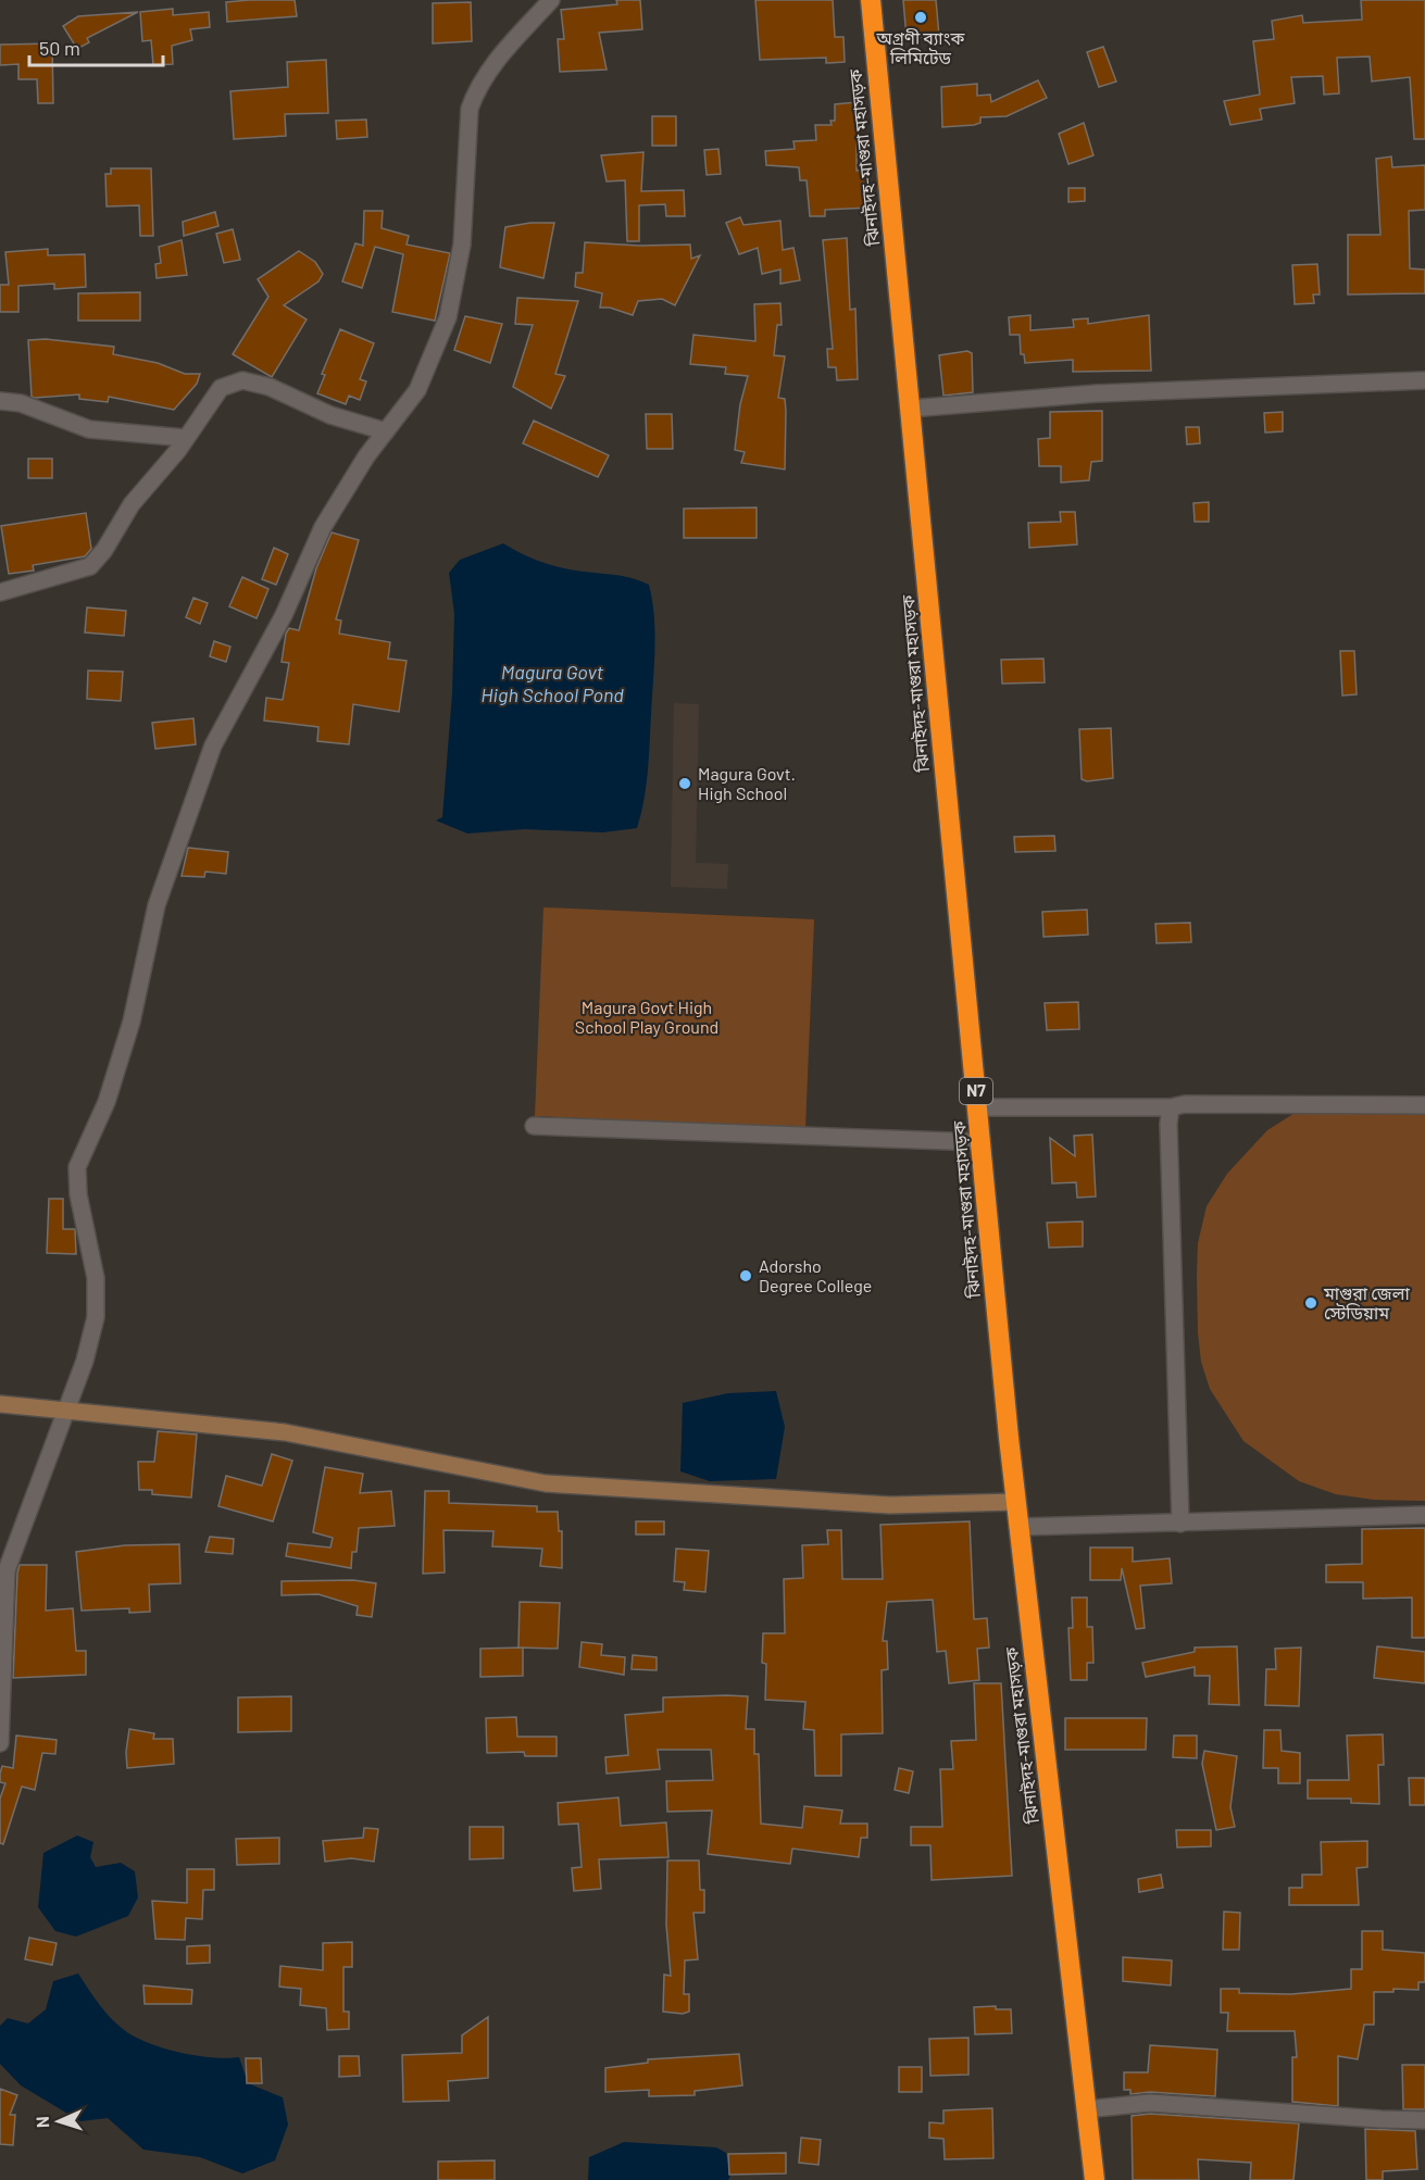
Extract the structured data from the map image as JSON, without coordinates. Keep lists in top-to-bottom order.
{
  "streets": {
    "highway": ["ঝিনাইদহ-মাগুরা মহাসড়ক", "N7"]
  },
  "water": ["Magura Govt High School Pond"],
  "parks": ["Magura Govt High School Play Ground"],
  "places": [
    "অগ্রণী ব্যাংক লিমিটেড",
    "Magura Govt. High School",
    "Adorsho Degree College",
    "মাগুরা জেলা স্টেডিয়াম"
  ],
  "scale_bar": "50 m",
  "north": "left"
}
